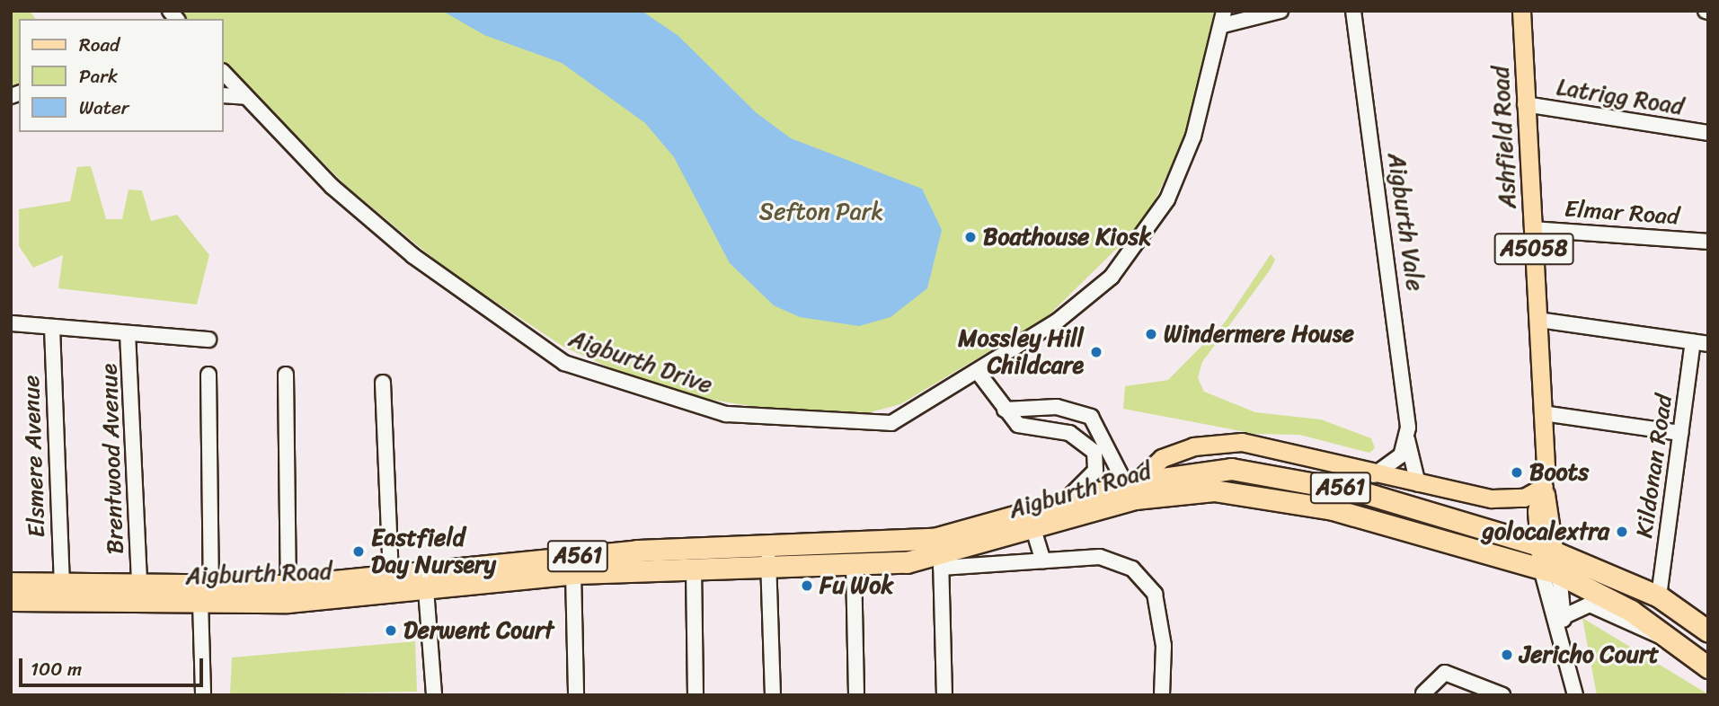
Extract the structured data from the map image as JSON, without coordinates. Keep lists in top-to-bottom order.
{
  "streets": {
    "highway": ["A561", "Aigburth Road"],
    "main road": ["Ashfield Road", "A5058"],
    "street": [
      "Latrigg Road",
      "Elmar Road",
      "Aigburth Vale",
      "Aigburth Drive",
      "Elsmere Avenue",
      "Brentwood Avenue",
      "Kildonan Road"
    ]
  },
  "crossings": [
    ["Latrigg Road", "Ashfield Road"],
    ["Ashfield Road", "Elmar Road"],
    ["Ashfield Road", "Aigburth Road"],
    ["Elsmere Avenue", "Aigburth Road"],
    ["Brentwood Avenue", "Aigburth Road"],
    ["Kildonan Road", "Aigburth Road"]
  ],
  "parks": ["Sefton Park"],
  "places": [
    "Boathouse Kiosk",
    "Windermere House",
    "Mossley Hill Childcare",
    "Boots",
    "golocalextra",
    "Eastfield Day Nursery",
    "Fu Wok",
    "Derwent Court",
    "Jericho Court"
  ],
  "legend": ["Road", "Park", "Water"],
  "scale_bar": "100 m"
}
